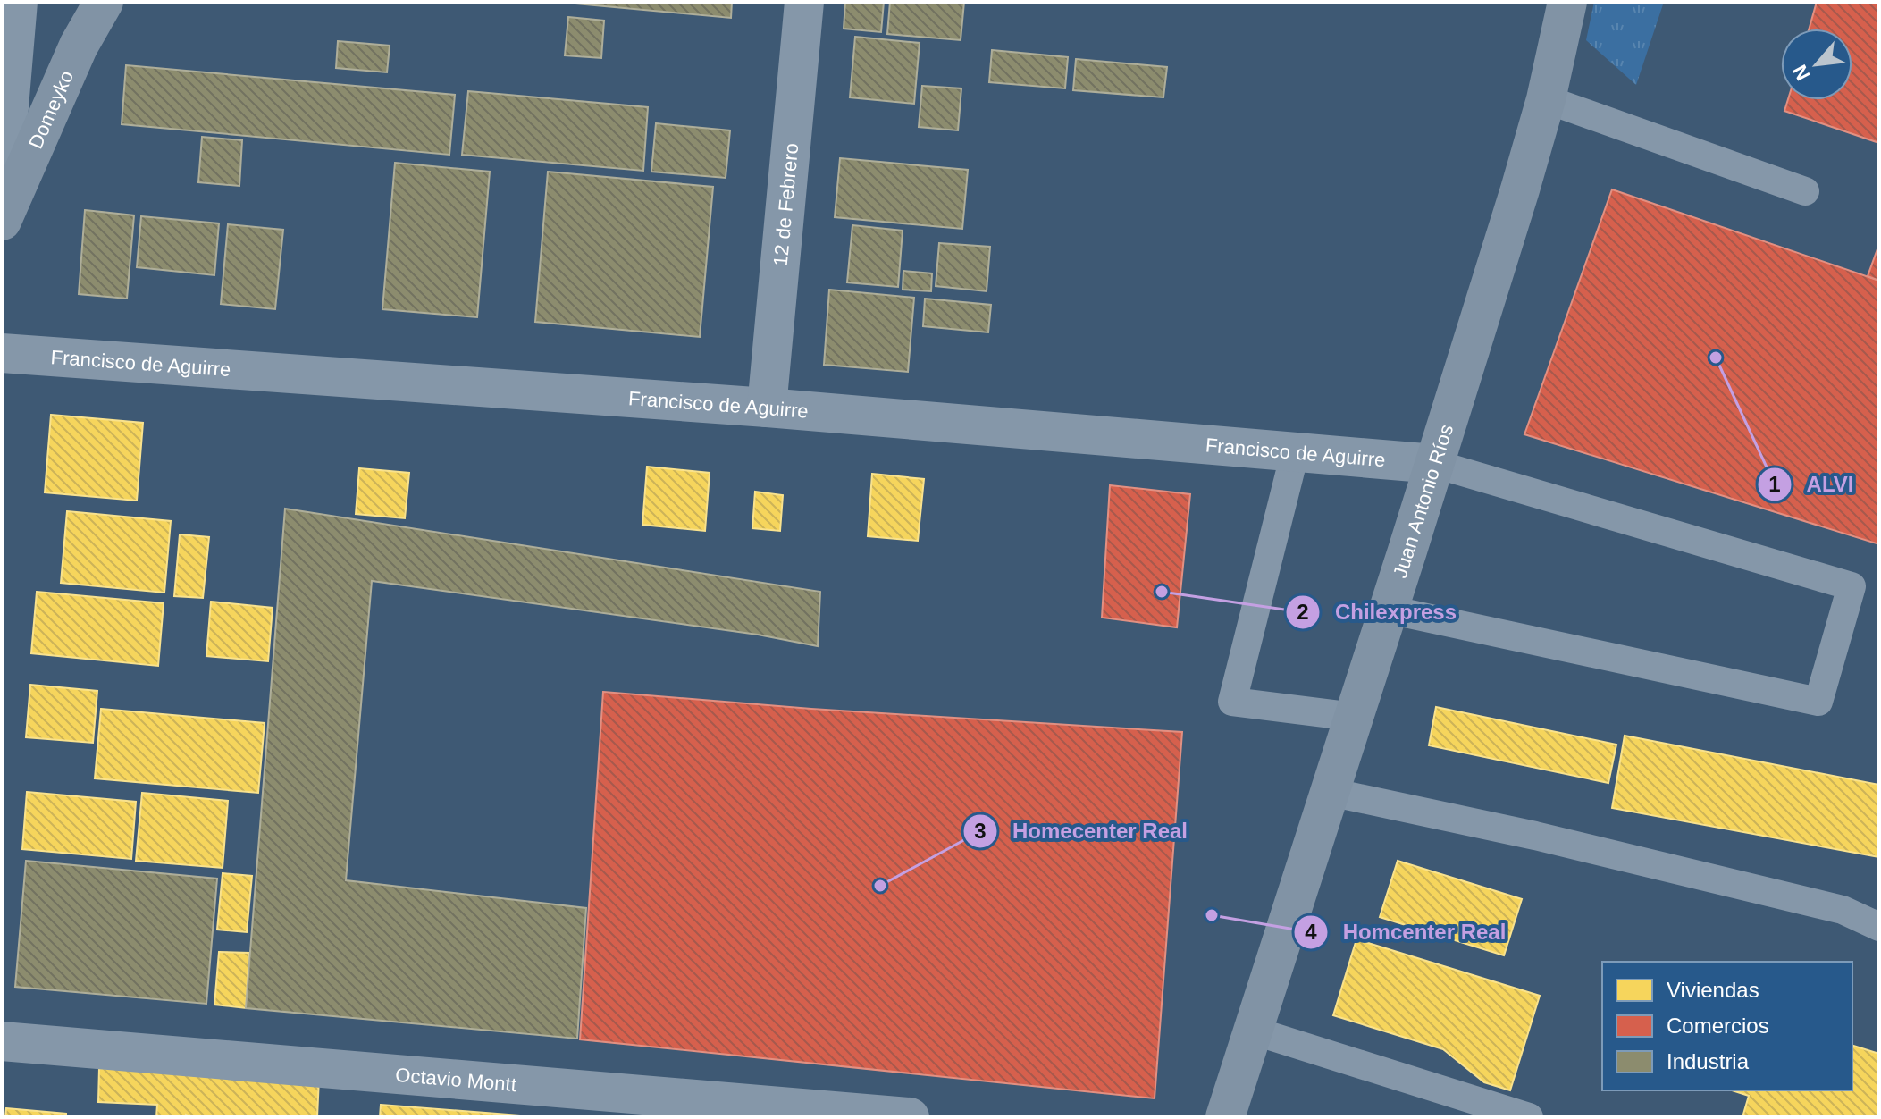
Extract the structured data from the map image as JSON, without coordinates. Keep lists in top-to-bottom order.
{
  "streets": {
    "main road": ["Domeyko", "Juan Antonio Ríos"],
    "street": ["12 de Febrero", "Francisco de Aguirre", "Octavio Montt"]
  },
  "crossings": [
    ["12 de Febrero", "Francisco de Aguirre"],
    ["Francisco de Aguirre", "Juan Antonio Ríos"]
  ],
  "places": [
    "ALVI",
    "Chilexpress",
    "Homecenter Real",
    "Homcenter Real"
  ],
  "legend": ["Viviendas", "Comercios", "Industria"],
  "north": "bottom left"
}
